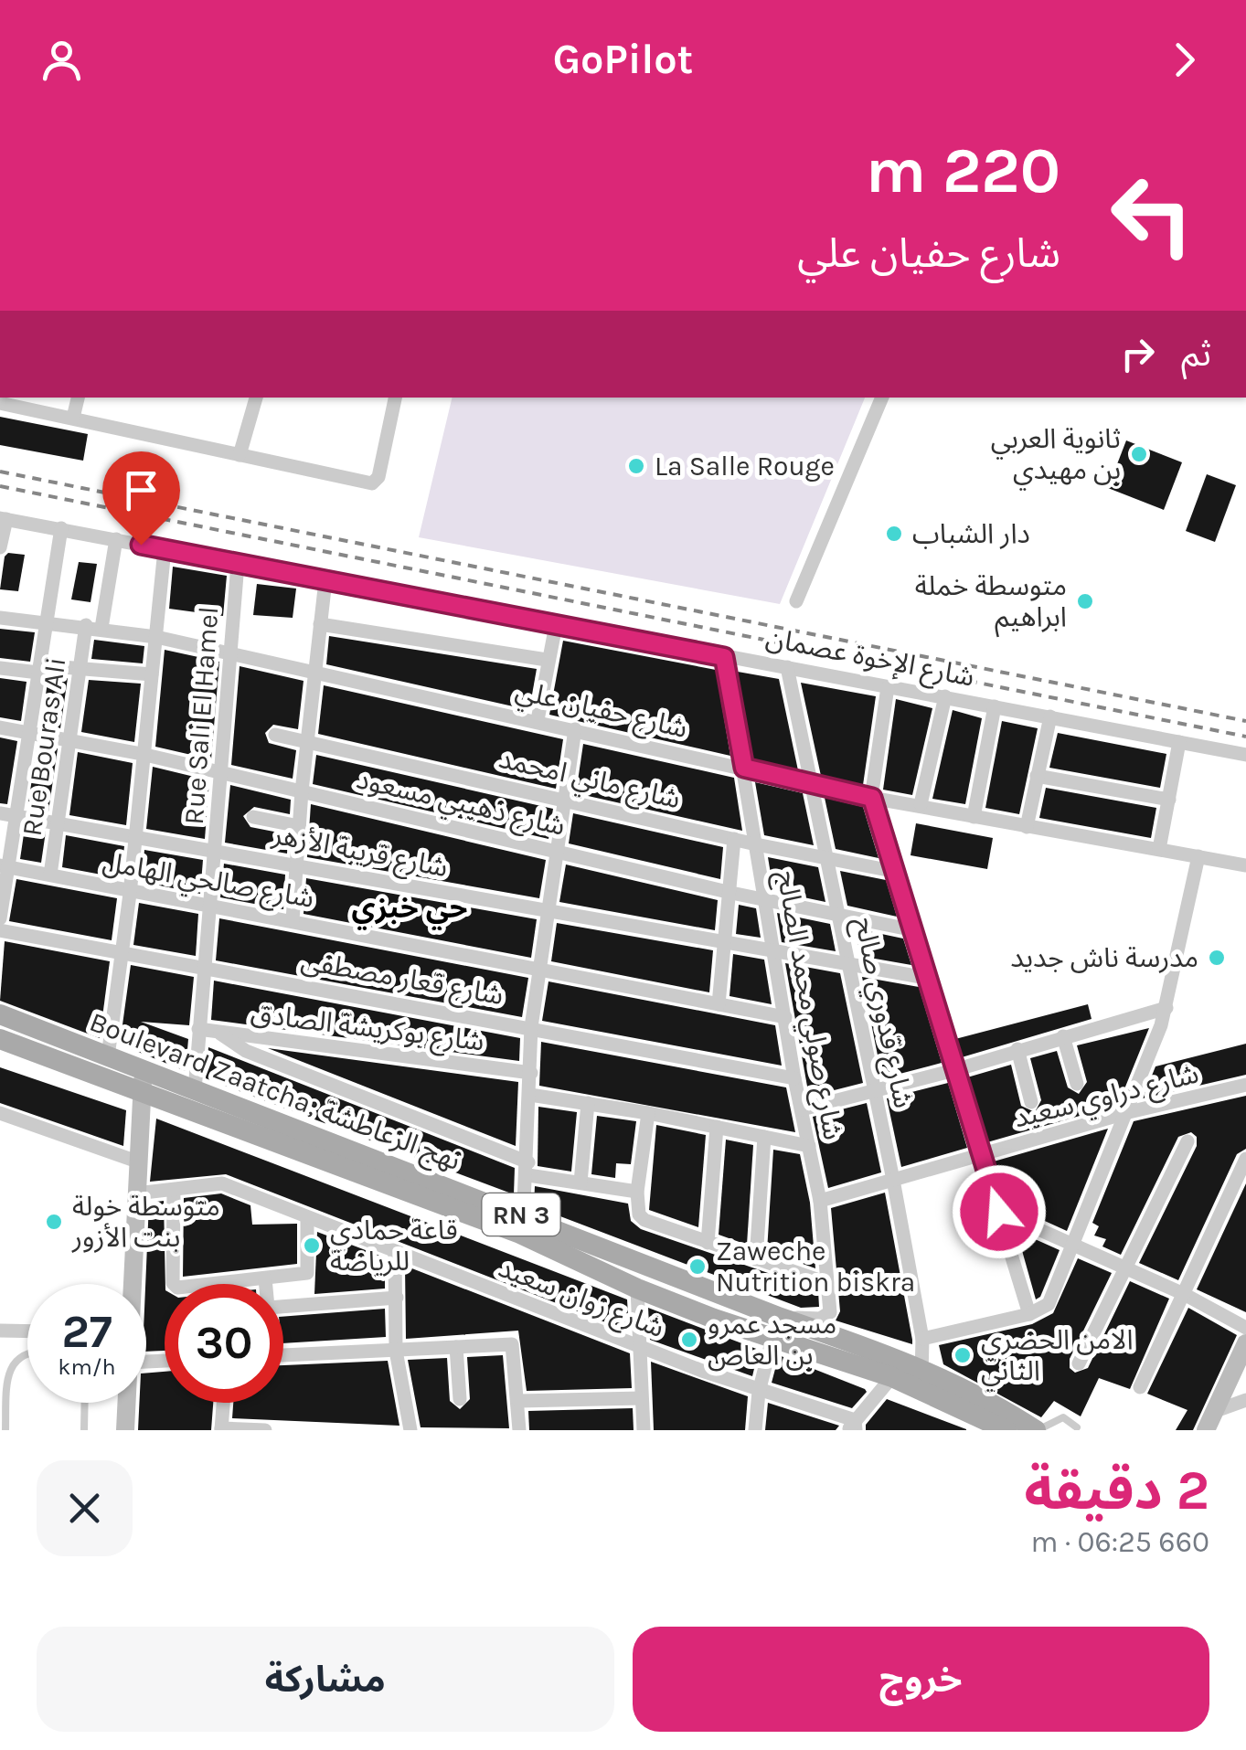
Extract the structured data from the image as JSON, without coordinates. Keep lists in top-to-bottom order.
{
  "streets": {
    "main road": ["Boulevard Zaatcha; نهج الزعاطشة", "RN 3"],
    "street": [
      "شارع الإخوة عصمان",
      "شارع حفيان علي",
      "Rue Sali El Hamel",
      "Rue Bouras Ali",
      "شارع ماني امحمد",
      "شارع ذهيبي مسعود",
      "شارع قريبة الأزهر",
      "شارع صالحي الهامل",
      "شارع قعار مصطفى",
      "شارع صولي محمد الصالح",
      "شارع قدوري صالح",
      "شارع بوكريشة الصادق",
      "شارع دراوي سعيد",
      "شارع زوان سعيد"
    ]
  },
  "crossings": [
    ["شارع الإخوة عصمان", "Rue Sali El Hamel"],
    ["شارع الإخوة عصمان", "Rue Bouras Ali"],
    ["شارع الإخوة عصمان", "شارع صولي محمد الصالح"],
    ["شارع الإخوة عصمان", "شارع قدوري صالح"],
    ["شارع حفيان علي", "Rue Sali El Hamel"],
    ["شارع حفيان علي", "Rue Bouras Ali"],
    ["شارع حفيان علي", "شارع صولي محمد الصالح"],
    ["شارع حفيان علي", "شارع قدوري صالح"],
    ["Rue Sali El Hamel", "شارع ذهيبي مسعود"],
    ["Rue Sali El Hamel", "شارع قريبة الأزهر"],
    ["Rue Sali El Hamel", "شارع صالحي الهامل"],
    ["Rue Sali El Hamel", "شارع قعار مصطفى"],
    ["Rue Sali El Hamel", "شارع بوكريشة الصادق"],
    ["Rue Sali El Hamel", "Boulevard Zaatcha; نهج الزعاطشة"],
    ["Rue Bouras Ali", "شارع ذهيبي مسعود"],
    ["Rue Bouras Ali", "شارع قريبة الأزهر"],
    ["Rue Bouras Ali", "شارع صالحي الهامل"],
    ["شارع ماني امحمد", "شارع صولي محمد الصالح"],
    ["شارع ماني امحمد", "شارع قدوري صالح"],
    ["شارع ذهيبي مسعود", "شارع صولي محمد الصالح"],
    ["شارع ذهيبي مسعود", "شارع قدوري صالح"],
    ["شارع قريبة الأزهر", "شارع صولي محمد الصالح"],
    ["شارع قريبة الأزهر", "شارع قدوري صالح"],
    ["شارع صالحي الهامل", "شارع صولي محمد الصالح"],
    ["شارع قعار مصطفى", "شارع صولي محمد الصالح"],
    ["شارع صولي محمد الصالح", "Boulevard Zaatcha; نهج الزعاطشة"],
    ["شارع صولي محمد الصالح", "شارع دراوي سعيد"],
    ["شارع قدوري صالح", "Boulevard Zaatcha; نهج الزعاطشة"],
    ["شارع قدوري صالح", "شارع دراوي سعيد"]
  ],
  "districts": ["حي خبزي"],
  "places": [
    "ثانوية العربي بن مهيدي",
    "La Salle Rouge",
    "دار الشباب",
    "متوسطة خملة ابراهيم",
    "مدرسة ناش جديد",
    "متوسطة خولة بنت الأزور",
    "قاعة حمادي للرياضة",
    "Zaweche Nutrition biskra",
    "مسجد عمرو بن العاص",
    "الامن الحضري الثاني"
  ],
  "page": {
    "header": "GoPilot",
    "turn": ["220 m", "شارع حفيان علي"],
    "then": "ثم",
    "speed": "27 km/h",
    "limit": "30",
    "heading": ["2 دقيقة", "660 m · 06:25"],
    "buttons": ["خروج", "مشاركة"]
  }
}
